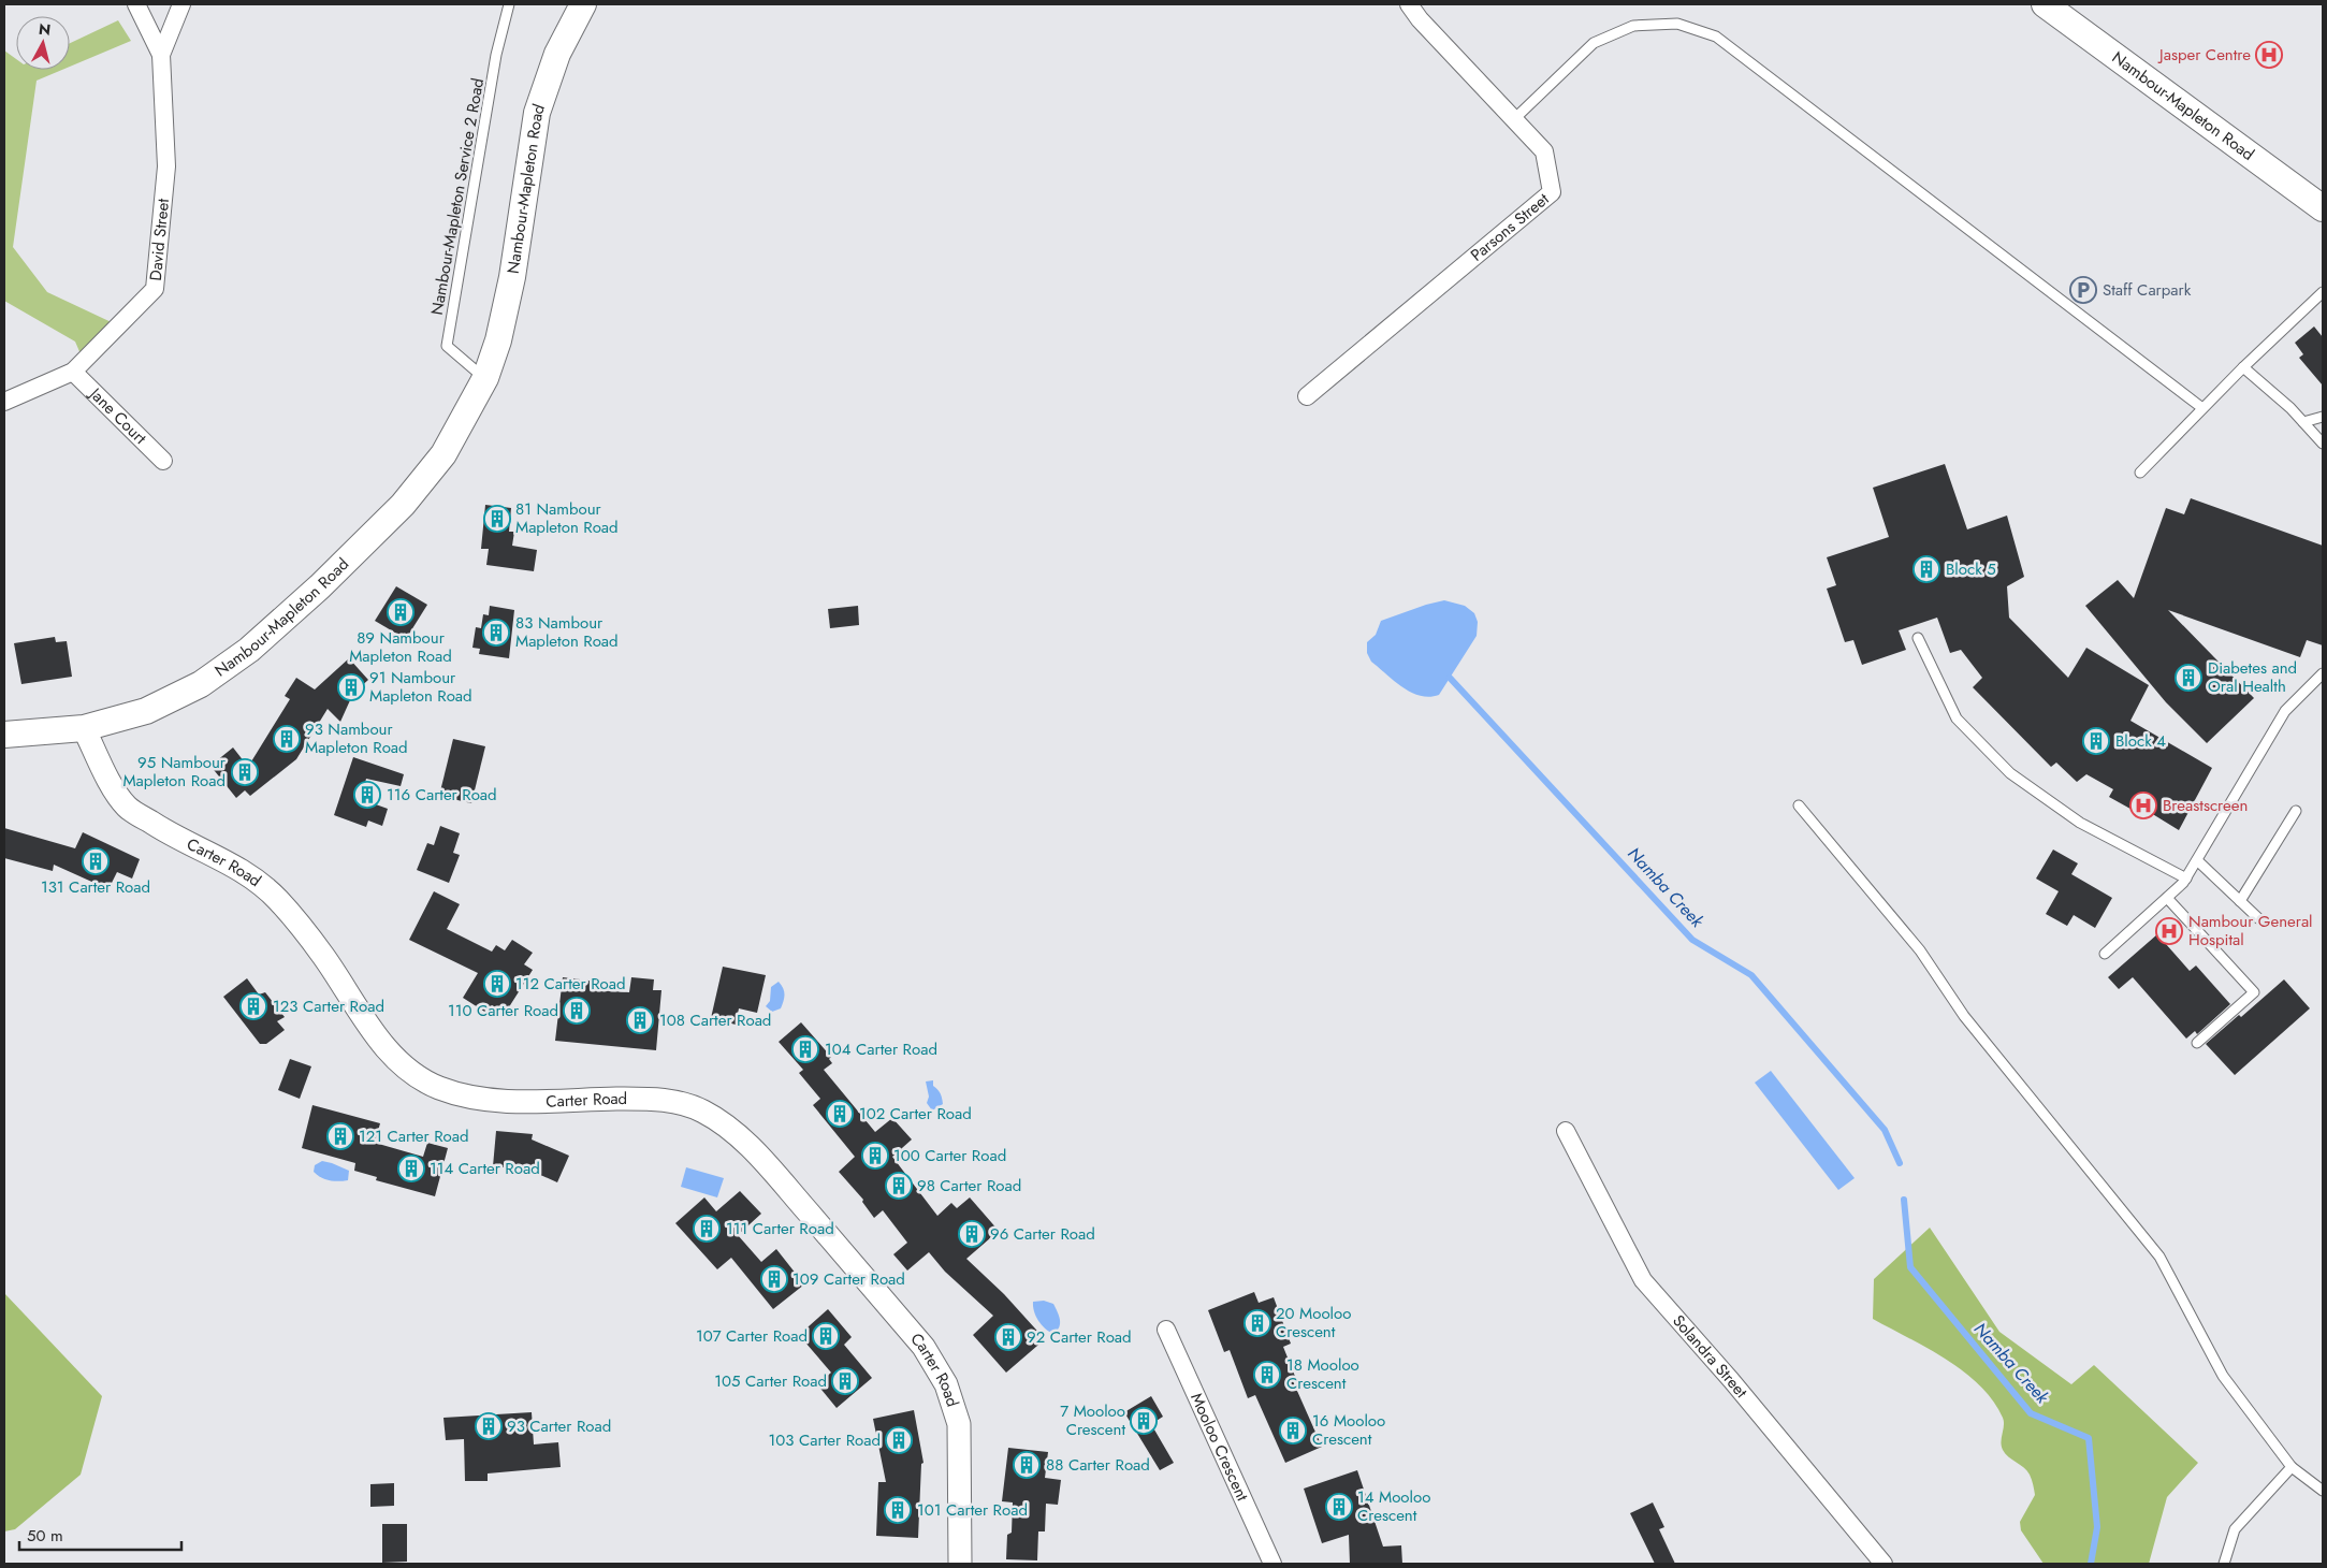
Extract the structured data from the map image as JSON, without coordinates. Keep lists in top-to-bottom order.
{
  "streets": {
    "main road": ["Nambour-Mapleton Road"],
    "street": [
      "Parsons Street",
      "David Street",
      "Jane Court",
      "Carter Road",
      "Solandra Street",
      "Mooloo Crescent"
    ],
    "lane": ["Nambour-Mapleton Service 2 Road"]
  },
  "crossings": [
    ["Nambour-Mapleton Road", "Nambour-Mapleton Service 2 Road"],
    ["Nambour-Mapleton Road", "Carter Road"],
    ["David Street", "Jane Court"]
  ],
  "water": ["Namba Creek"],
  "places": {
    "hospital": ["Jasper Centre", "Breastscreen", "Nambour General Hospital"],
    "parking": ["Staff Carpark"],
    "building": [
      "81 Nambour Mapleton Road",
      "Block 5",
      "89 Nambour Mapleton Road",
      "83 Nambour Mapleton Road",
      "Diabetes and Oral Health",
      "91 Nambour Mapleton Road",
      "93 Nambour Mapleton Road",
      "Block 4",
      "95 Nambour Mapleton Road",
      "116 Carter Road",
      "131 Carter Road",
      "112 Carter Road",
      "123 Carter Road",
      "110 Carter Road",
      "108 Carter Road",
      "104 Carter Road",
      "102 Carter Road",
      "121 Carter Road",
      "100 Carter Road",
      "114 Carter Road",
      "98 Carter Road",
      "111 Carter Road",
      "96 Carter Road",
      "109 Carter Road",
      "20 Mooloo Crescent",
      "107 Carter Road",
      "92 Carter Road",
      "18 Mooloo Crescent",
      "105 Carter Road",
      "7 Mooloo Crescent",
      "93 Carter Road",
      "16 Mooloo Crescent",
      "103 Carter Road",
      "88 Carter Road",
      "14 Mooloo Crescent",
      "101 Carter Road"
    ]
  },
  "scale_bar": "50 m",
  "north": "top"
}
